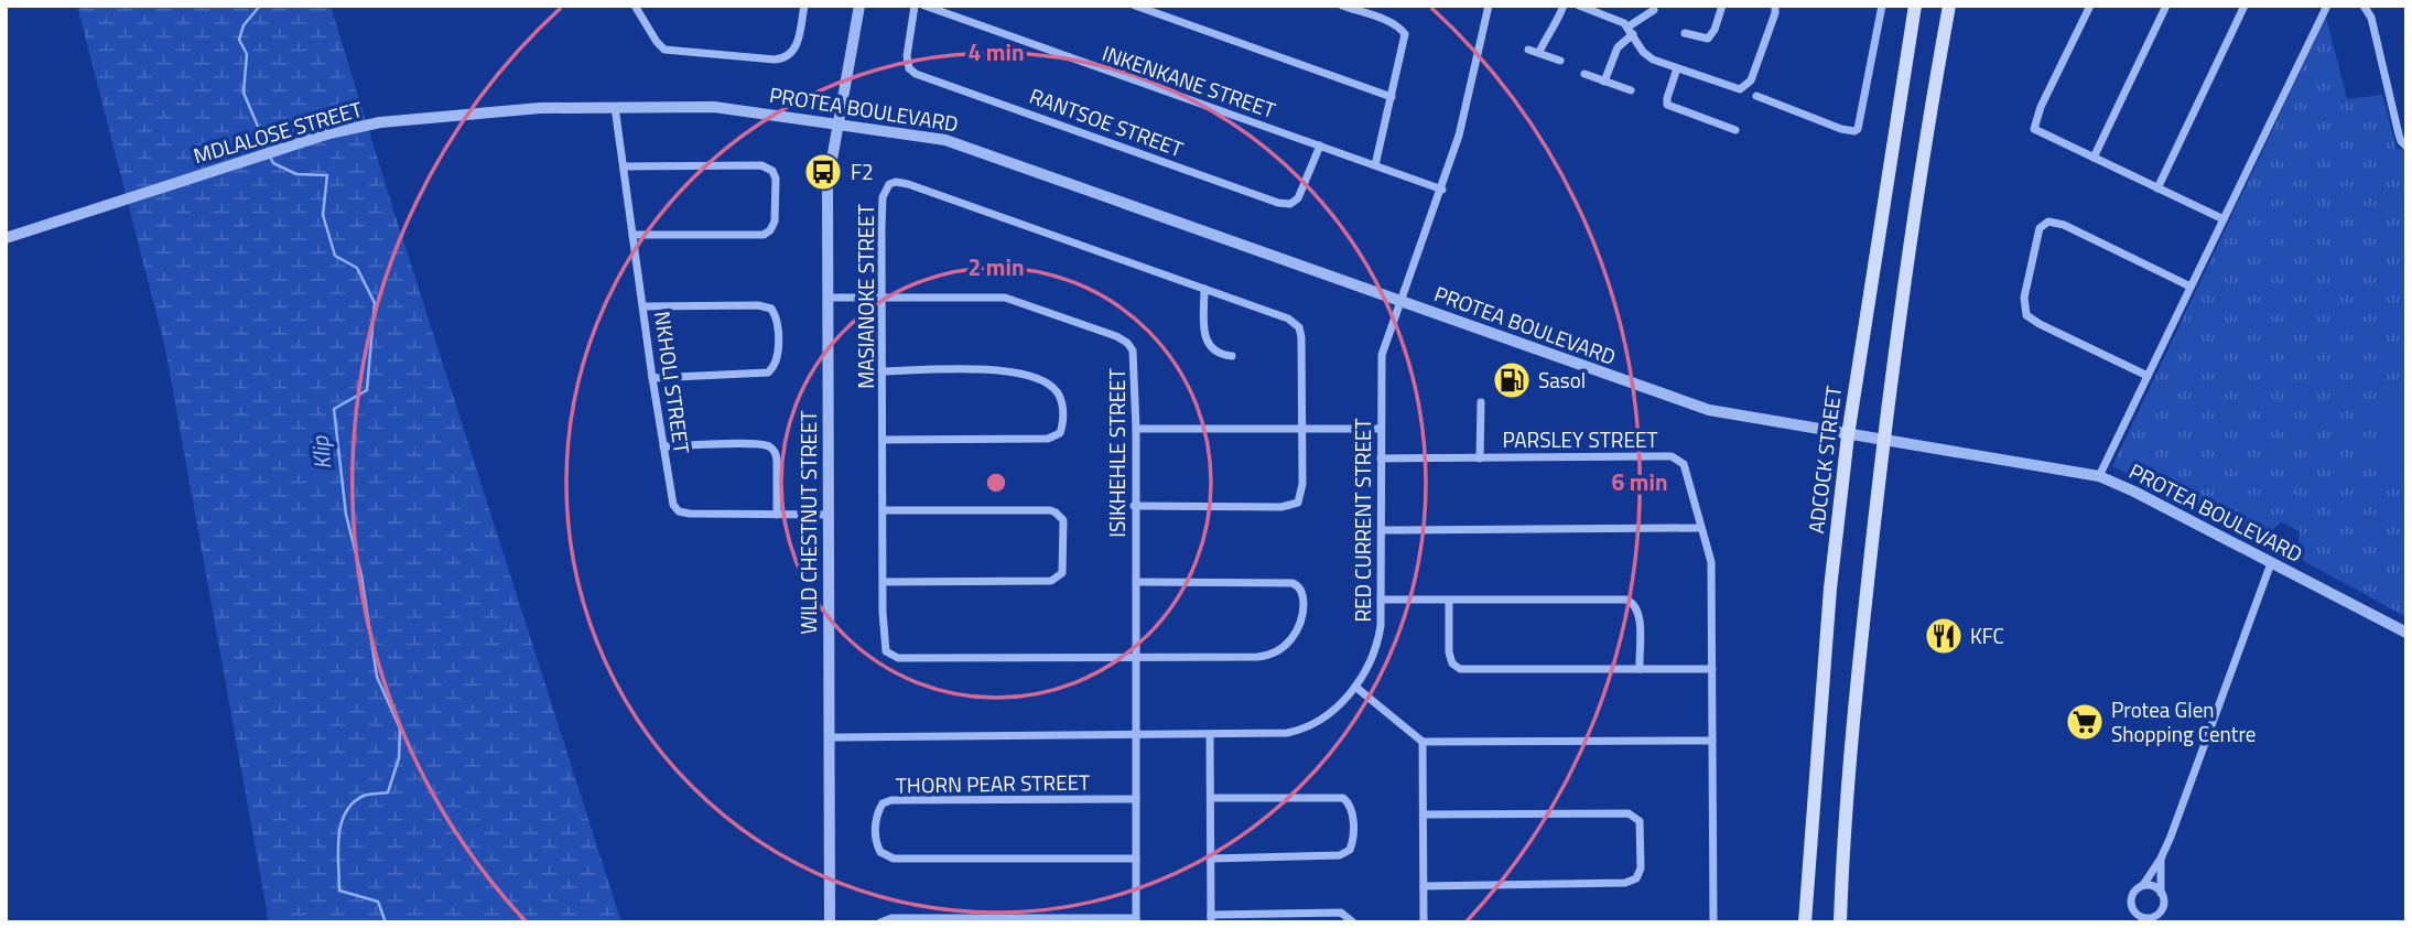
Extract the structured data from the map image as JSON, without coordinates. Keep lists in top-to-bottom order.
{
  "streets": {
    "main road": ["ADCOCK STREET"],
    "street": [
      "INKENKANE STREET",
      "PROTEA BOULEVARD",
      "RANTSOE STREET",
      "MDLALOSE STREET",
      "MASIANOKE STREET",
      "NKHOLI STREET",
      "PARSLEY STREET",
      "ISIKHEHLE STREET",
      "RED CURRENT STREET",
      "WILD CHESTNUT STREET",
      "THORN PEAR STREET"
    ]
  },
  "crossings": [
    ["INKENKANE STREET", "RANTSOE STREET"],
    ["INKENKANE STREET", "RED CURRENT STREET"],
    ["PROTEA BOULEVARD", "MDLALOSE STREET"],
    ["PROTEA BOULEVARD", "NKHOLI STREET"],
    ["PROTEA BOULEVARD", "ADCOCK STREET"],
    ["PROTEA BOULEVARD", "RED CURRENT STREET"],
    ["PROTEA BOULEVARD", "WILD CHESTNUT STREET"],
    ["MDLALOSE STREET", "NKHOLI STREET"],
    ["MASIANOKE STREET", "ISIKHEHLE STREET"],
    ["NKHOLI STREET", "WILD CHESTNUT STREET"],
    ["PARSLEY STREET", "RED CURRENT STREET"],
    ["ISIKHEHLE STREET", "RED CURRENT STREET"],
    ["ISIKHEHLE STREET", "WILD CHESTNUT STREET"],
    ["ISIKHEHLE STREET", "THORN PEAR STREET"],
    ["RED CURRENT STREET", "WILD CHESTNUT STREET"]
  ],
  "water": ["Klip"],
  "places": {
    "bus stop": ["F2"],
    "fuel station": ["Sasol"],
    "restaurant": ["KFC"],
    "supermarket": ["Protea Glen Shopping Centre"]
  },
  "rings": ["4 min", "2 min", "6 min"]
}
